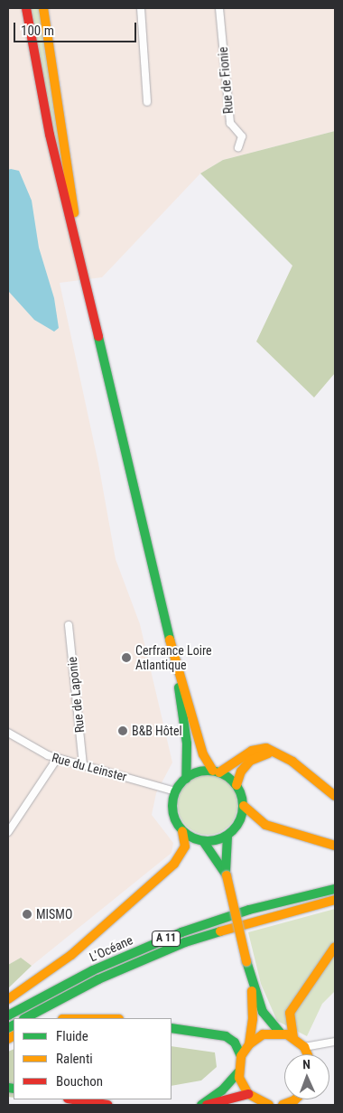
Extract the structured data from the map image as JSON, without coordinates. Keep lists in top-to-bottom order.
{
  "streets": {
    "main road": ["A 11", "L’Océane"],
    "street": ["Rue de Fionie", "Rue de Laponie", "Rue du Leinster"]
  },
  "crossings": [
    ["Rue de Laponie", "Rue du Leinster"]
  ],
  "places": ["Cerfrance Loire Atlantique", "B&B Hôtel", "MISMO"],
  "legend": ["Fluide", "Ralenti", "Bouchon"],
  "scale_bar": "100 m",
  "north": "top"
}
